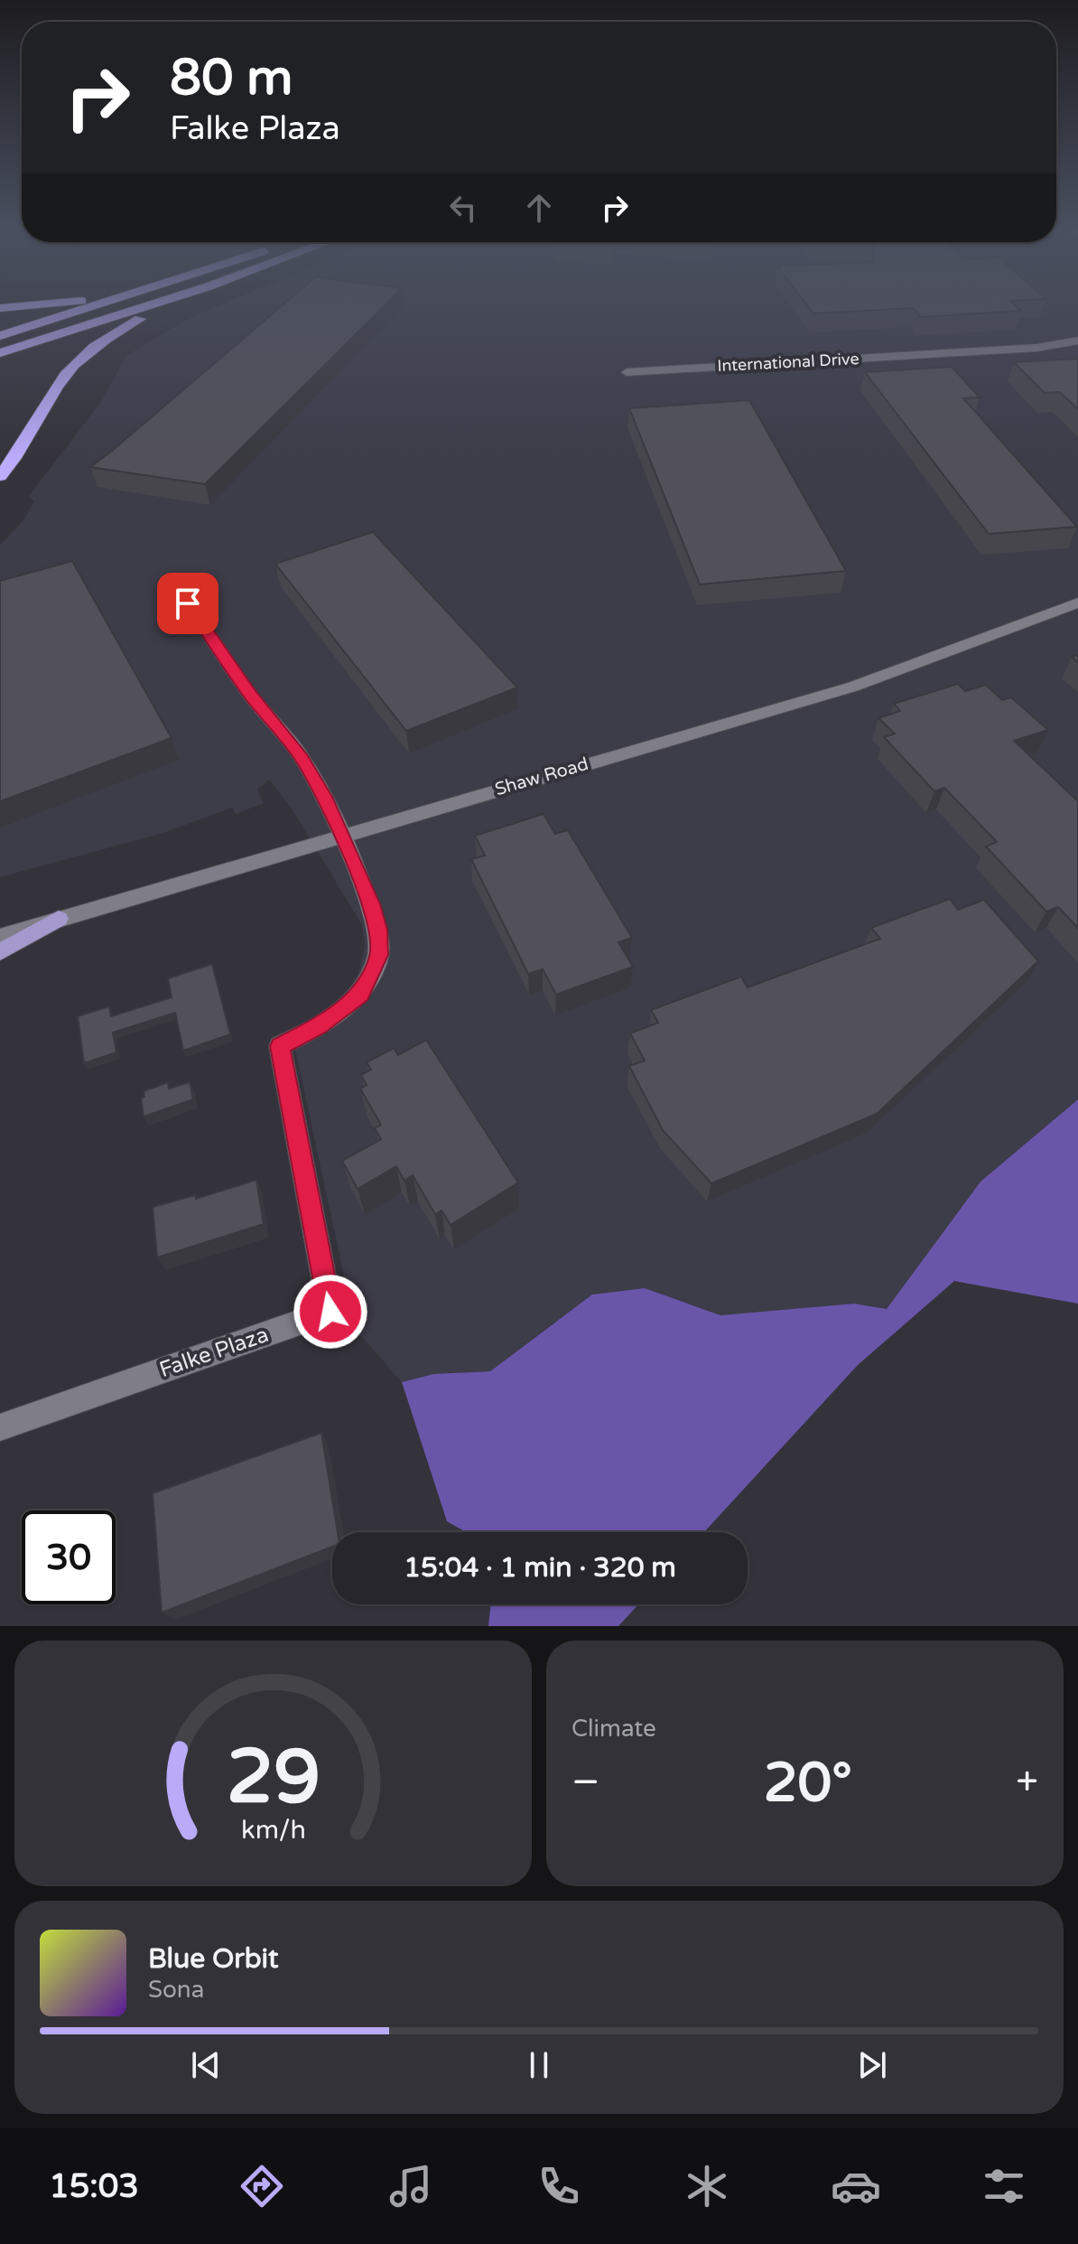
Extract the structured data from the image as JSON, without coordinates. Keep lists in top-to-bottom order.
{
  "streets": {
    "street": ["International Drive", "Shaw Road", "Falke Plaza"]
  },
  "crossings": [
    ["Shaw Road", "Falke Plaza"]
  ],
  "page": {
    "turn": ["80 m", "Falke Plaza"],
    "limit": "30",
    "trip": "15:04 · 1 min · 320 m",
    "tile": "Climate",
    "heat": ["−", "20°", "+"],
    "song": ["Blue Orbit", "Sona"],
    "tabs": "15:03",
    "gauge": ["29", "km/h"]
  }
}
